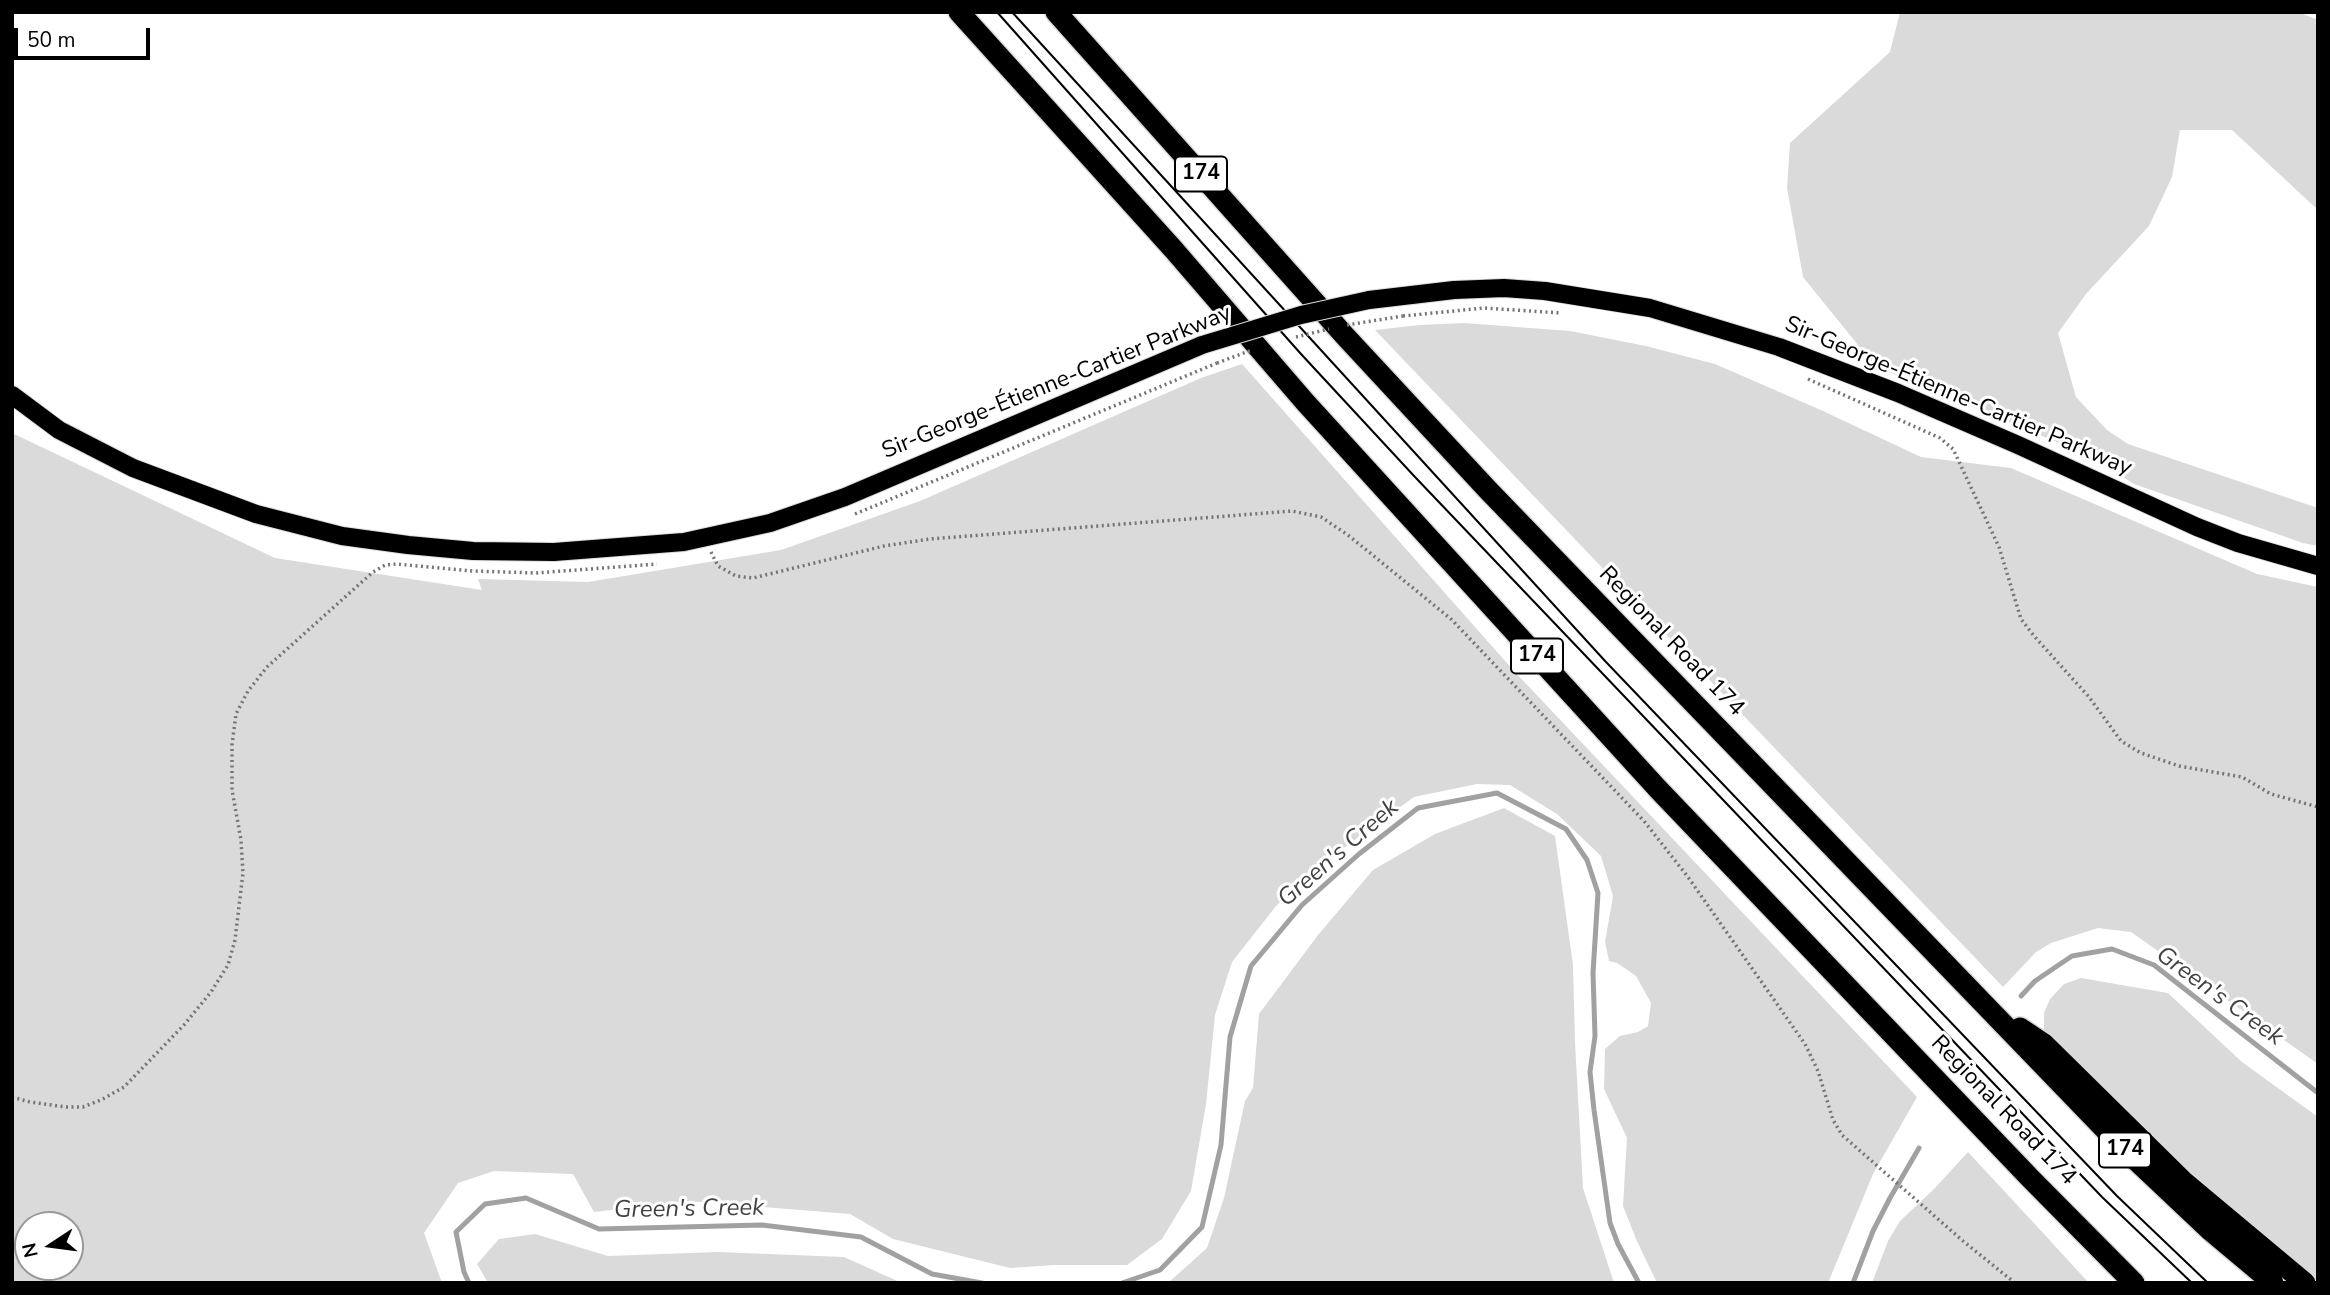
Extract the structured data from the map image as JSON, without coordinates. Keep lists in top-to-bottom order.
{
  "streets": {
    "highway": ["174", "Regional Road 174"],
    "main road": ["Sir-George-Étienne-Cartier Parkway"]
  },
  "water": ["Green's Creek"],
  "scale_bar": "50 m",
  "north": "left"
}
